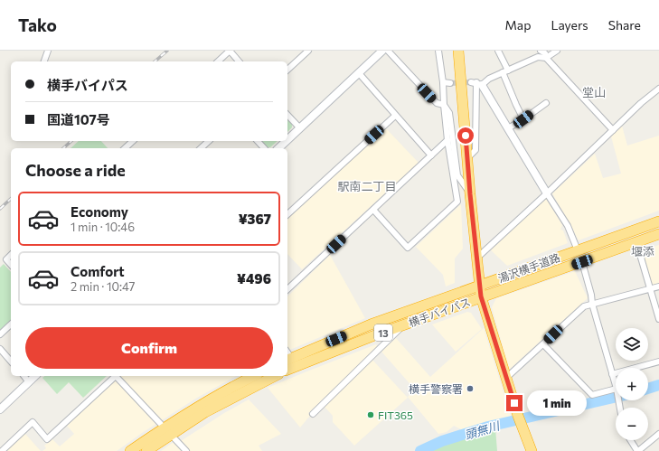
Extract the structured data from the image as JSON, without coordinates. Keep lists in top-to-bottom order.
{
  "streets": {
    "highway": ["湯沢横手道路", "横手バイパス", "13"]
  },
  "crossings": [
    ["湯沢横手道路", "横手バイパス"]
  ],
  "districts": ["堂山", "駅南二丁目", "堰添"],
  "water": ["頭無川"],
  "places": ["横手警察署", "FIT365"],
  "page": {
    "header": "Tako",
    "nav": ["Map", "Layers", "Share"],
    "banner": ["横手バイパス", "国道107号"],
    "heading": "Choose a ride",
    "list": [
      {
        "name": "Economy",
        "note": "1 min · 10:46",
        "value": "¥367"
      },
      {
        "name": "Comfort",
        "note": "2 min · 10:47",
        "value": "¥496"
      }
    ],
    "buttons": "Confirm",
    "map_buttons": ["+", "−"],
    "bubble": "1 min"
  }
}
